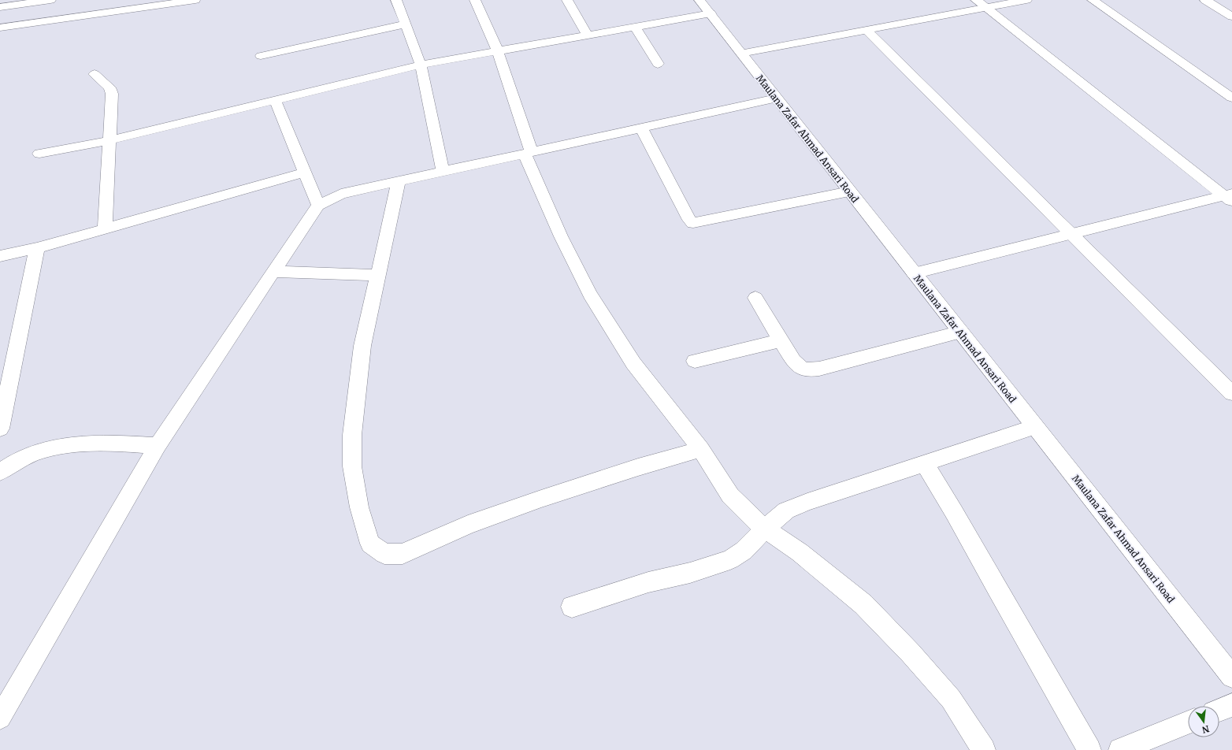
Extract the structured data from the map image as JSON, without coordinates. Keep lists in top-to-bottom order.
{
  "streets": {
    "street": ["Maulana Zafar Ahmad Ansari Road"]
  },
  "north": "bottom"
}
